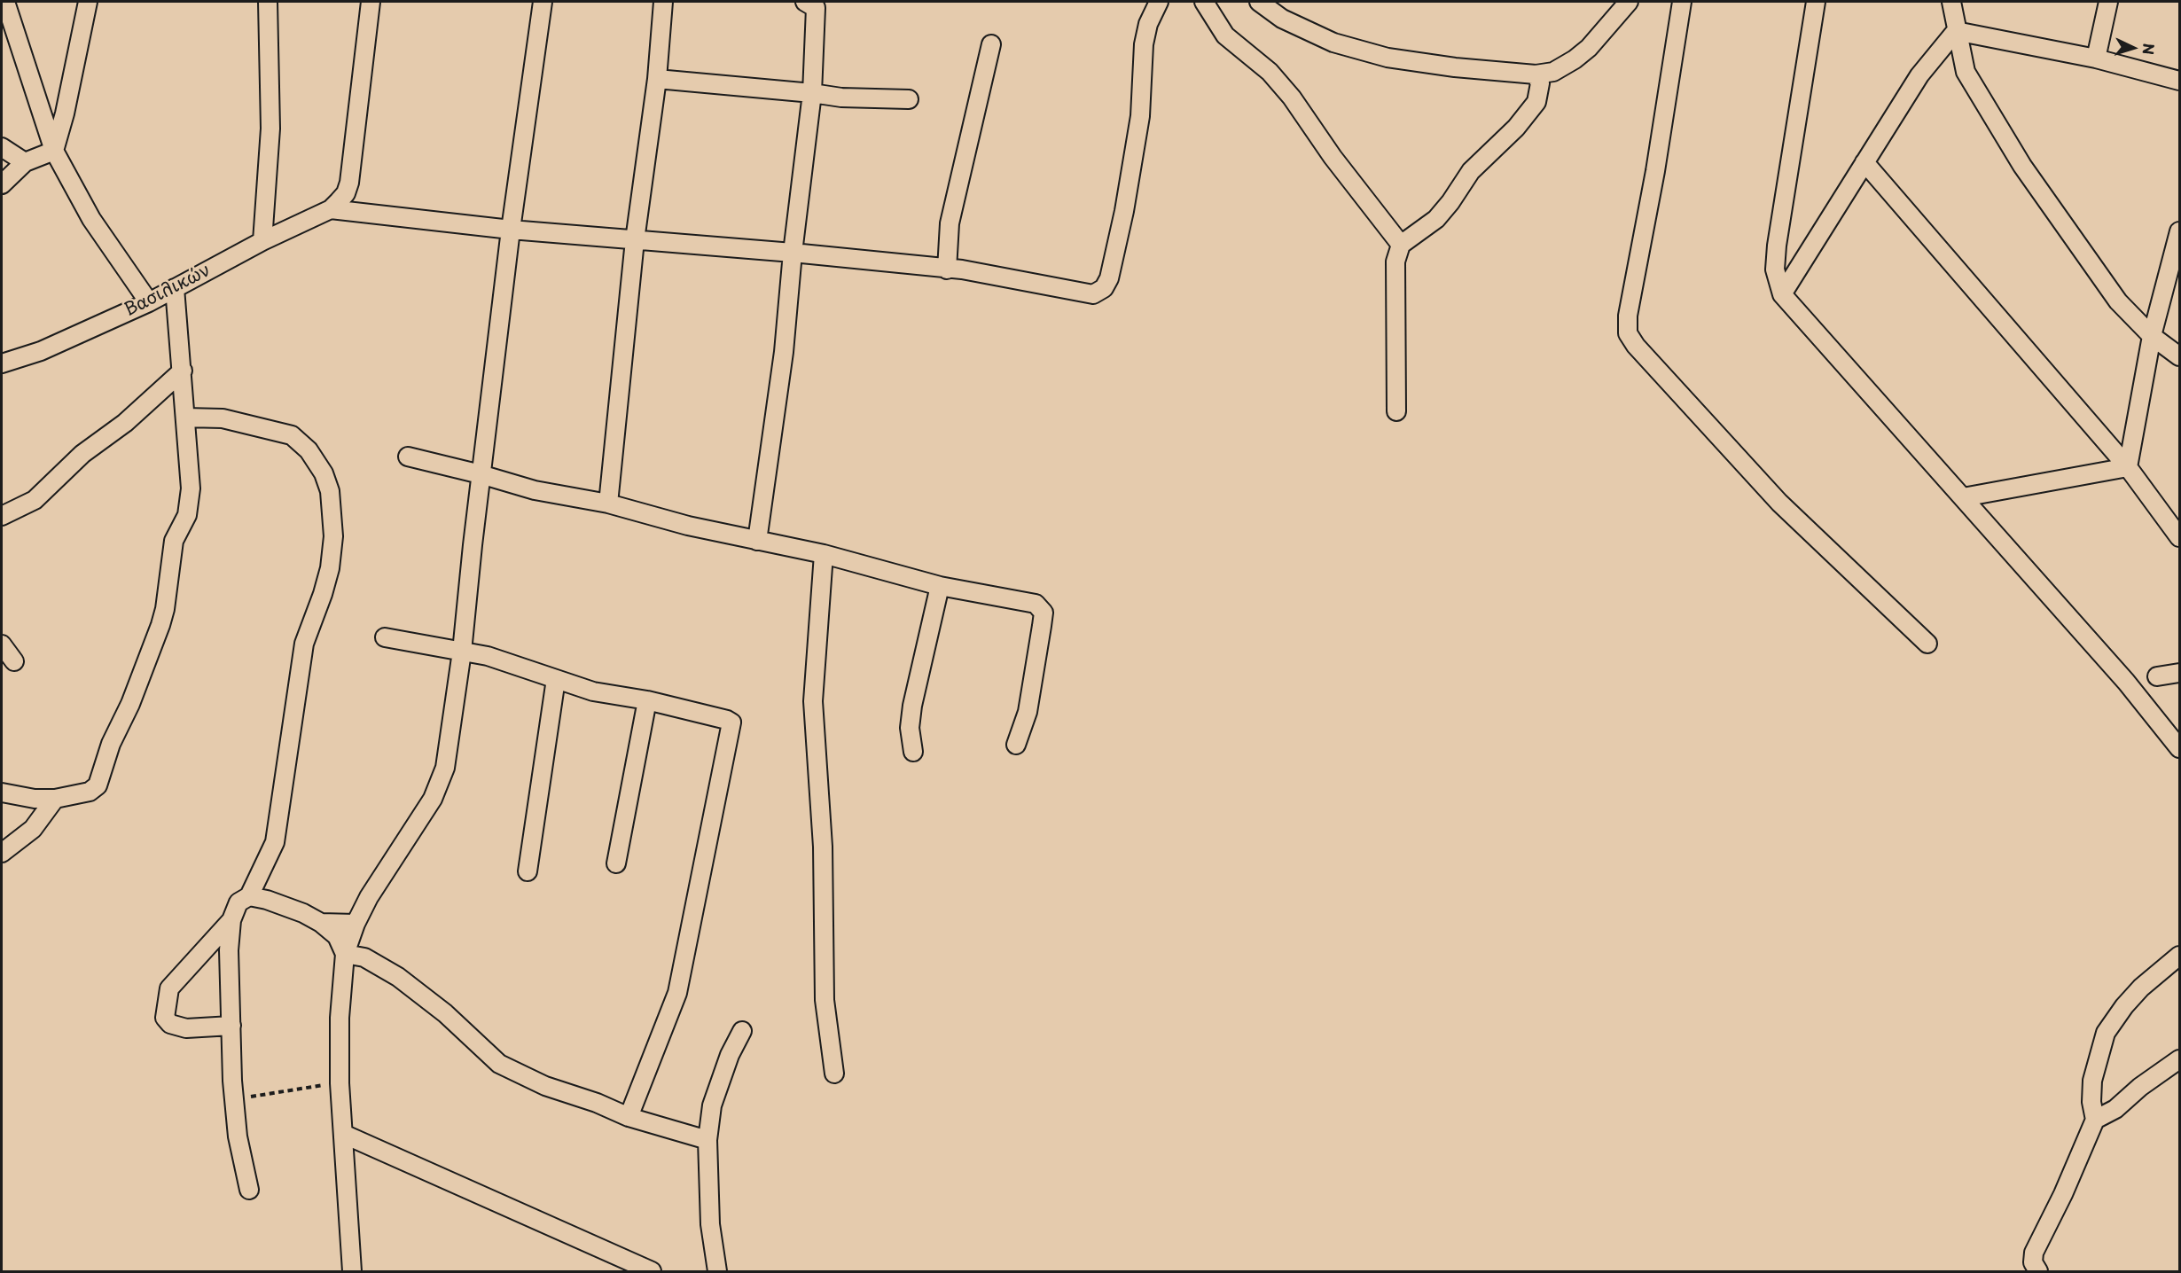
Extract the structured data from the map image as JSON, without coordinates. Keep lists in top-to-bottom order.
{
  "streets": {
    "street": ["Βασιλικών"]
  },
  "north": "right"
}
